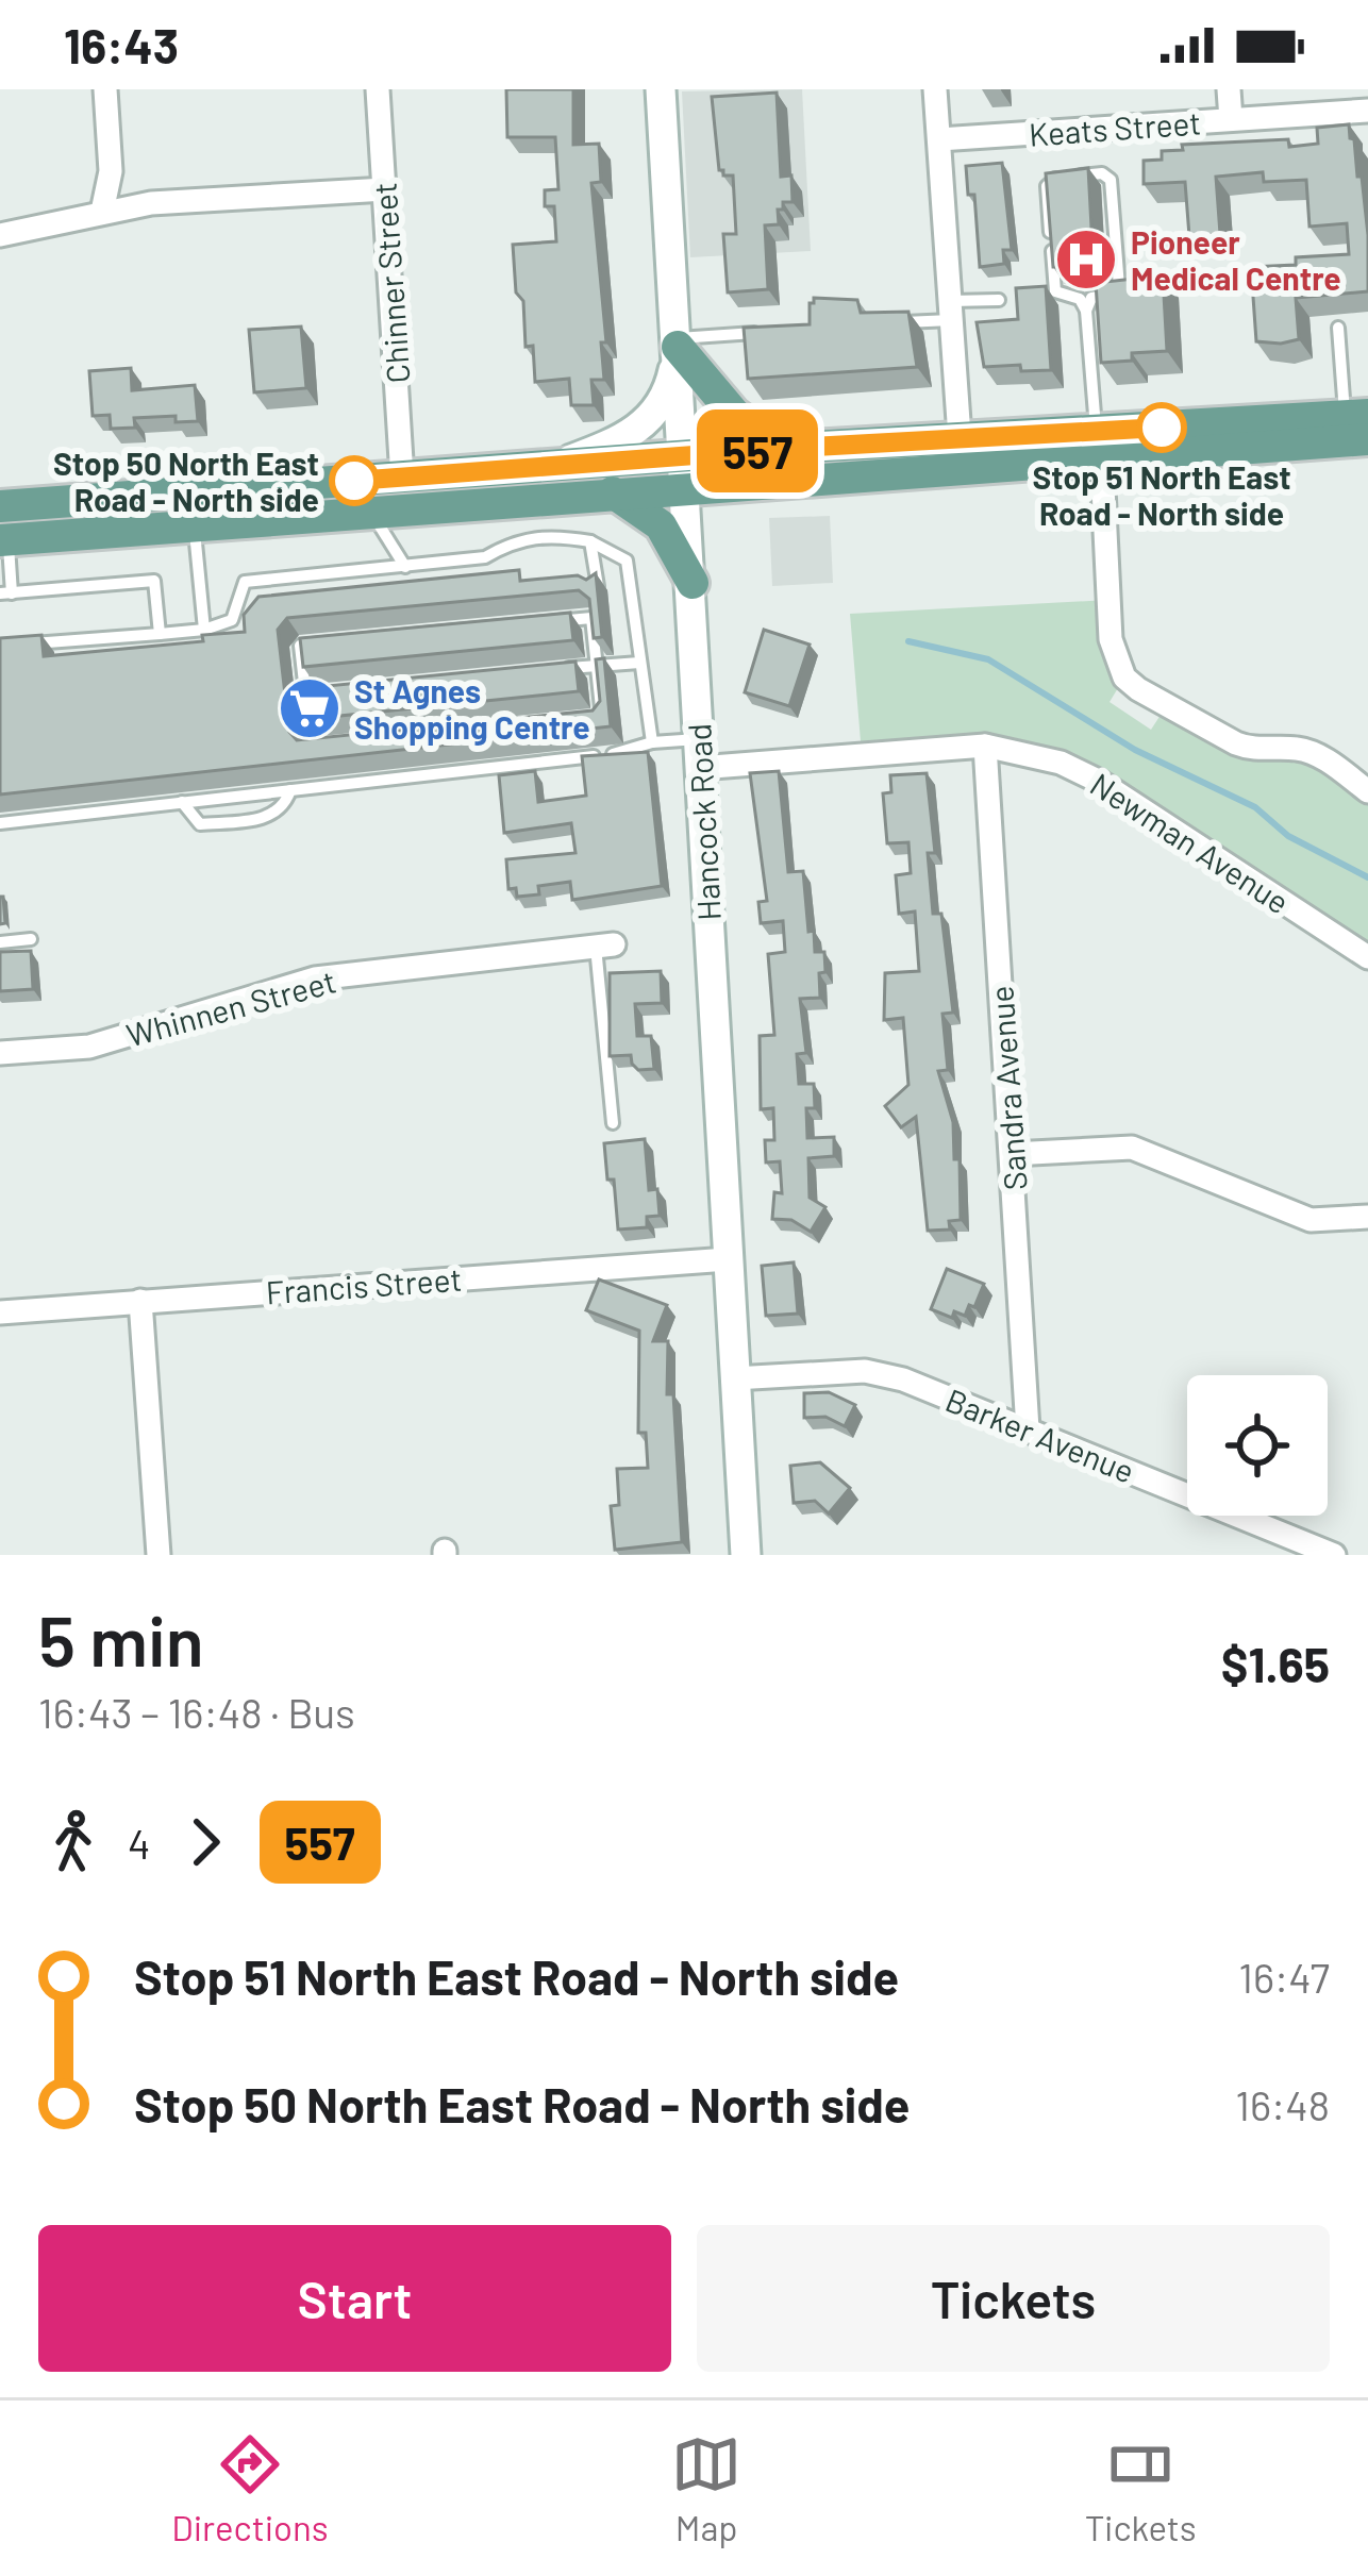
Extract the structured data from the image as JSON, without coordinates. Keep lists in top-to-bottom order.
{
  "streets": {
    "main road": ["Hancock Road"],
    "street": [
      "Keats Street",
      "Chinner Street",
      "Newman Avenue",
      "Whinnen Street",
      "Sandra Avenue",
      "Francis Street",
      "Barker Avenue"
    ]
  },
  "crossings": [
    ["Hancock Road", "Newman Avenue"],
    ["Hancock Road", "Francis Street"],
    ["Hancock Road", "Barker Avenue"],
    ["Newman Avenue", "Sandra Avenue"],
    ["Sandra Avenue", "Barker Avenue"]
  ],
  "places": {
    "hospital": ["Pioneer Medical Centre"],
    "other": ["Stop 51 North East Road - North side", "Stop 50 North East Road - North side"],
    "supermarket": ["St Agnes Shopping Centre"]
  },
  "lines": ["bus line 557"],
  "page": {
    "status": "16:43",
    "on_map": "557",
    "heading": ["5 min", "16:43 – 16:48 · Bus", "$1.65"],
    "legs": ["4", "557"],
    "list": [
      {
        "name": "Stop 51 North East Road - North side",
        "value": "16:47"
      },
      {
        "name": "Stop 50 North East Road - North side",
        "value": "16:48"
      }
    ],
    "buttons": ["Start", "Tickets"],
    "tabs": ["Directions", "Map", "Tickets"]
  }
}
